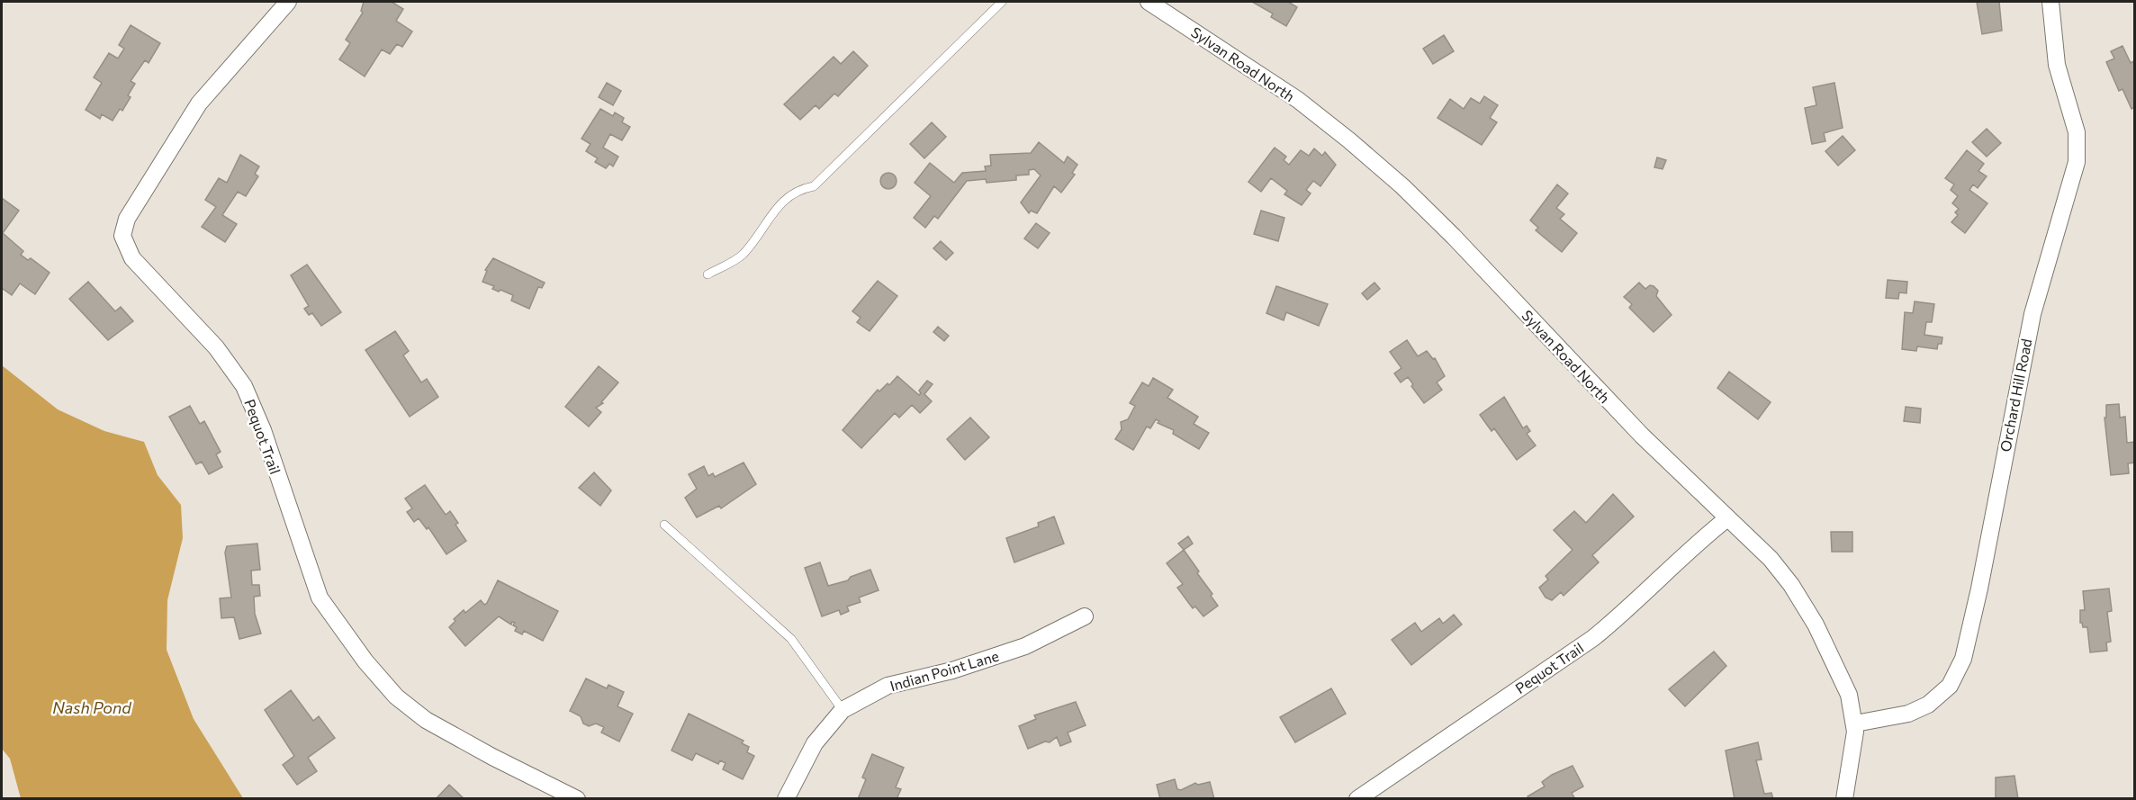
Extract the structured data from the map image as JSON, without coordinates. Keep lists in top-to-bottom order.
{
  "streets": {
    "street": [
      "Sylvan Road North",
      "Orchard Hill Road",
      "Pequot Trail",
      "Indian Point Lane"
    ]
  },
  "crossings": [
    ["Sylvan Road North", "Orchard Hill Road"],
    ["Sylvan Road North", "Pequot Trail"]
  ],
  "water": ["Nash Pond"]
}
